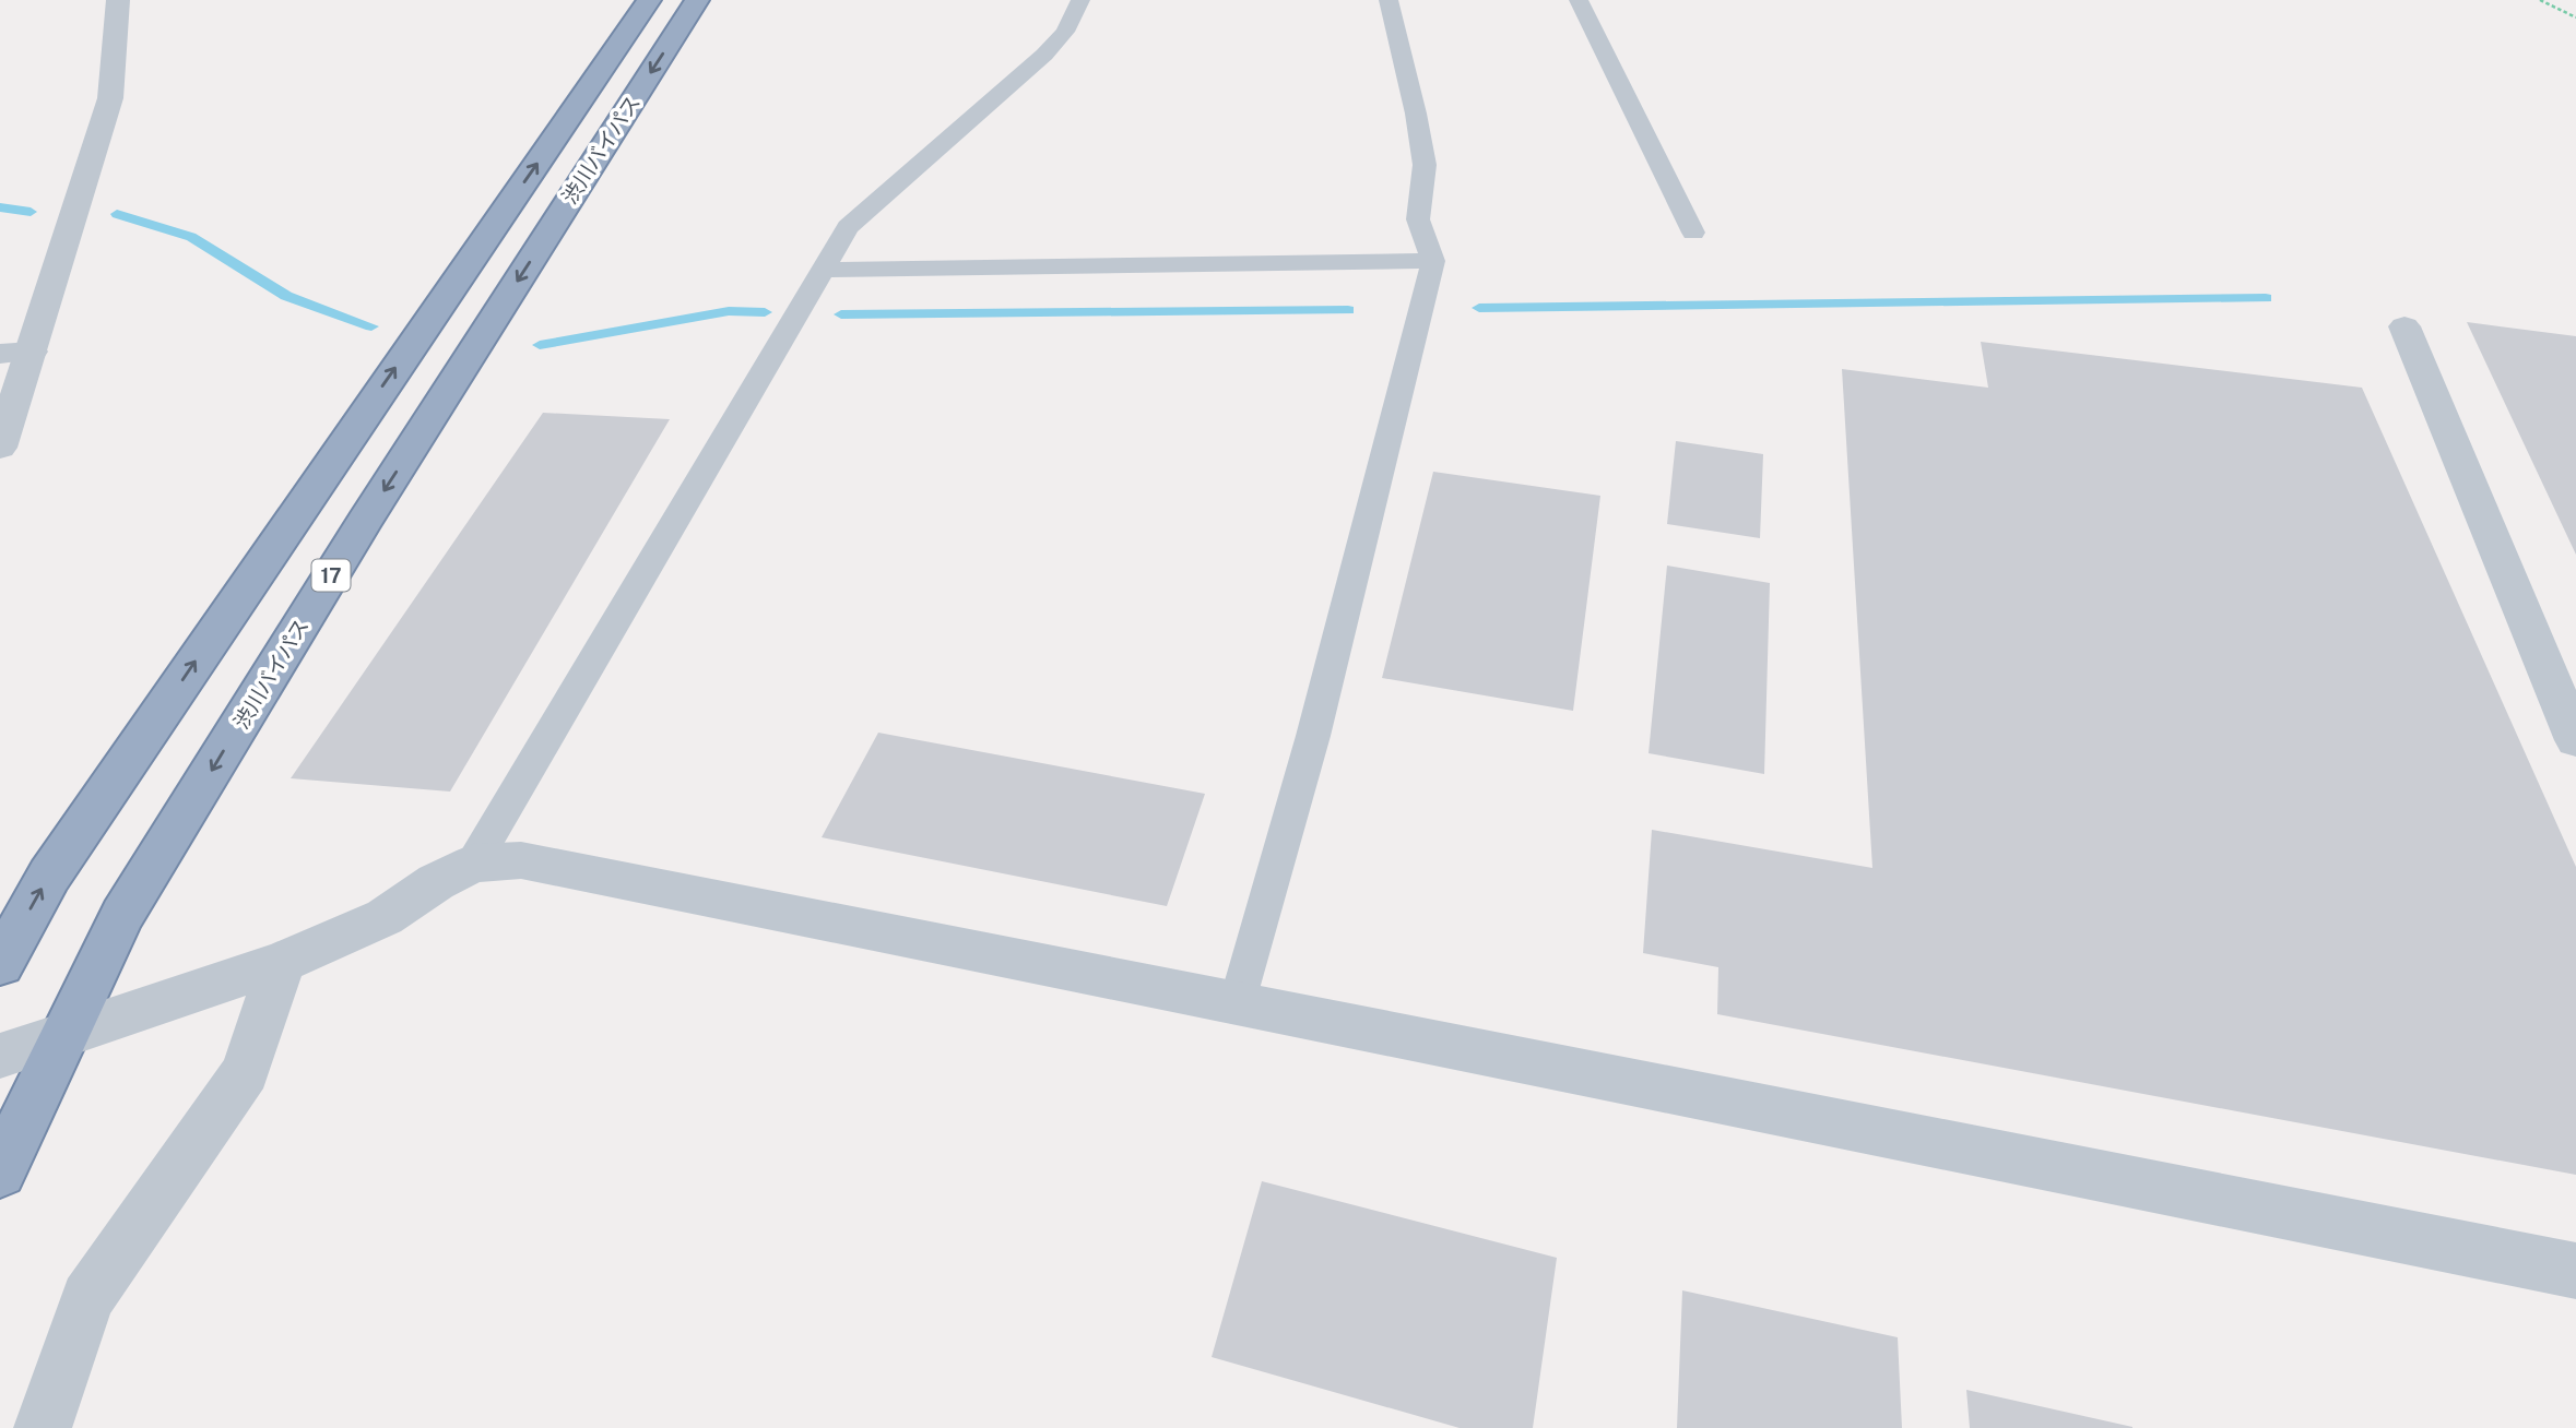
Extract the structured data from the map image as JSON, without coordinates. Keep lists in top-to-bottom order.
{
  "streets": {
    "highway": ["渋川バイパス", "17"]
  }
}
